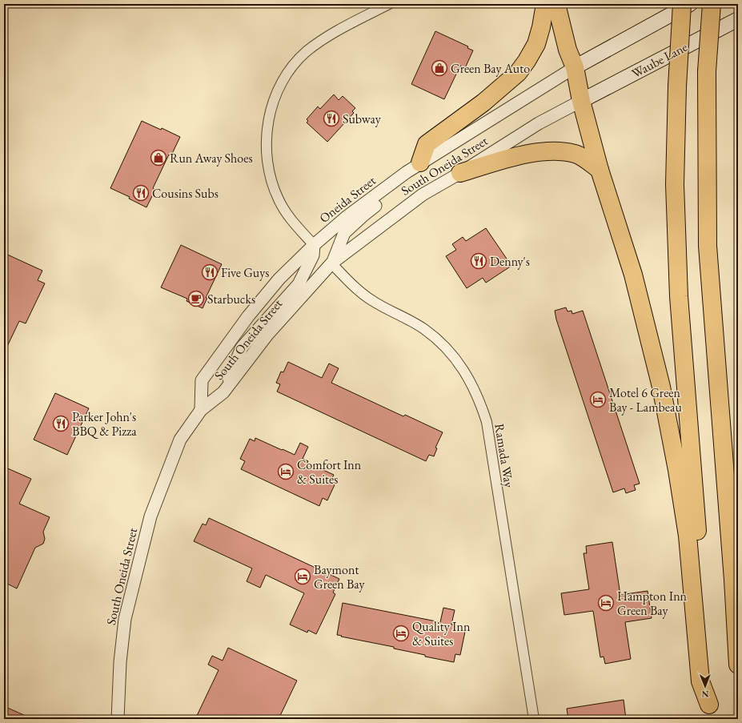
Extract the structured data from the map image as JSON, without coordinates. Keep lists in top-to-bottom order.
{
  "streets": {
    "main road": ["Waube Lane"],
    "street": ["South Oneida Street", "Oneida Street", "Ramada Way"]
  },
  "crossings": [
    ["Waube Lane", "South Oneida Street"],
    ["South Oneida Street", "Oneida Street"],
    ["South Oneida Street", "Ramada Way"]
  ],
  "places": {
    "shop": ["Green Bay Auto", "Run Away Shoes"],
    "restaurant": [
      "Subway",
      "Cousins Subs",
      "Denny's",
      "Five Guys",
      "Parker John's BBQ & Pizza"
    ],
    "cafe": ["Starbucks"],
    "hotel": [
      "Motel 6 Green Bay - Lambeau",
      "Comfort Inn & Suites",
      "Baymont Green Bay",
      "Hampton Inn Green Bay",
      "Quality Inn & Suites"
    ]
  },
  "north": "bottom"
}
